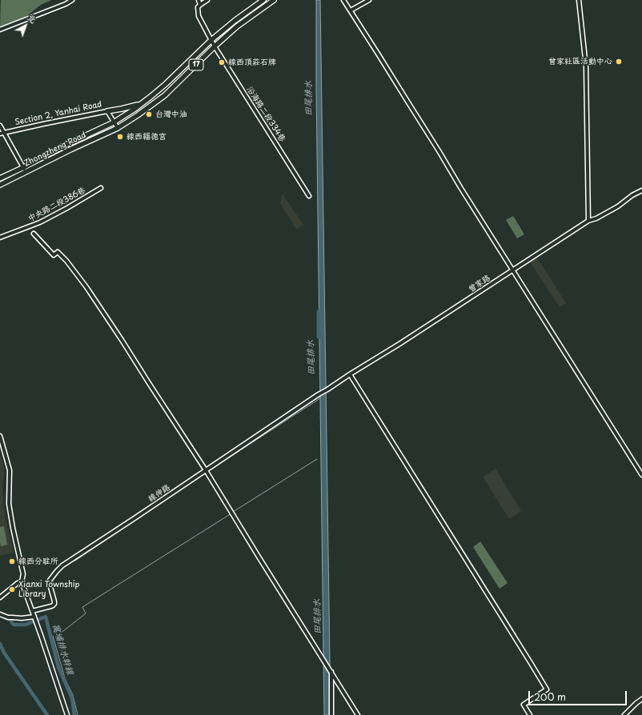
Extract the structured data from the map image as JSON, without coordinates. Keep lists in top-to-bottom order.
{
  "streets": {
    "main road": ["17", "Zhongzheng Road"],
    "street": [
      "Section 2, Yanhai Road",
      "沿海路二段334巷",
      "中央路二段386巷",
      "曾家路",
      "線伸路"
    ]
  },
  "crossings": [
    ["17", "Section 2, Yanhai Road"],
    ["17", "沿海路二段334巷"],
    ["17", "Zhongzheng Road"],
    ["Section 2, Yanhai Road", "Zhongzheng Road"],
    ["曾家路", "線伸路"]
  ],
  "water": ["田尾排水", "寓埔排水幹線"],
  "places": [
    "曾家社區活動中心",
    "線西頂莊石牌",
    "台灣中油",
    "線西福德宮",
    "線西分駐所",
    "Xianxi Township Library"
  ],
  "scale_bar": "200 m",
  "north": "top right"
}
